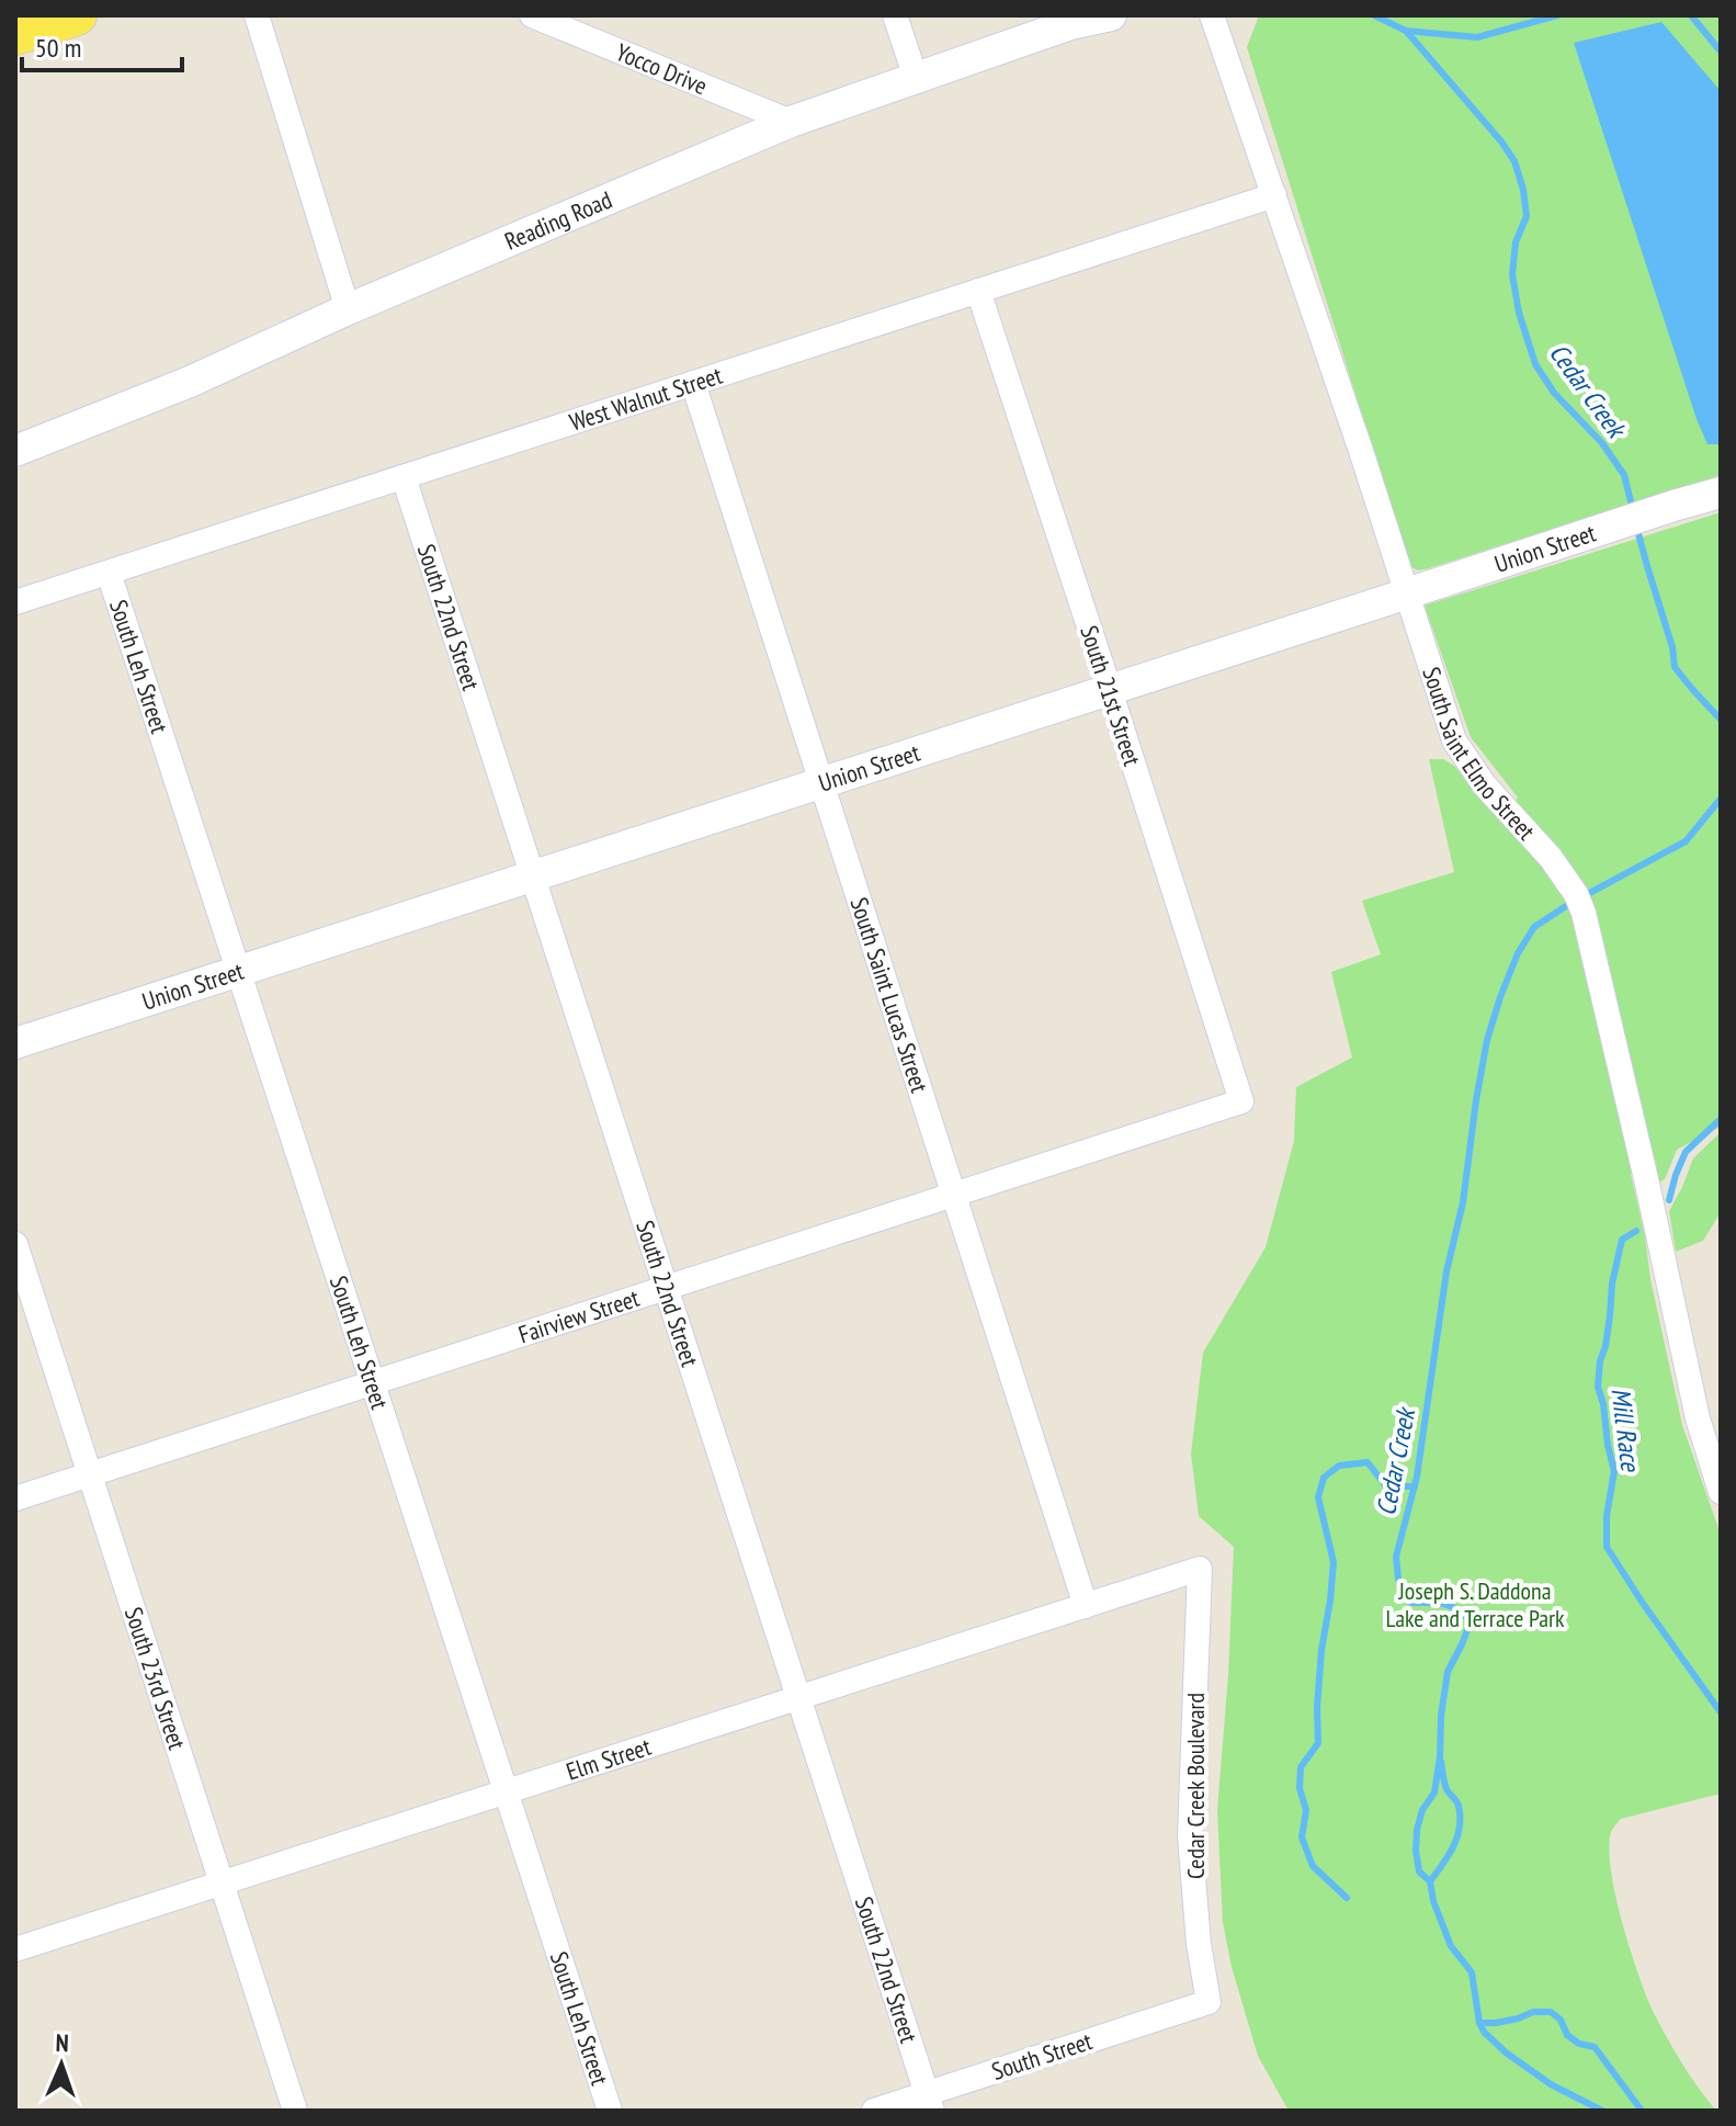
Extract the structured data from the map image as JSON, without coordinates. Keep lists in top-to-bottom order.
{
  "streets": {
    "street": [
      "Yocco Drive",
      "Reading Road",
      "West Walnut Street",
      "Union Street",
      "South 22nd Street",
      "South Leh Street",
      "South 21st Street",
      "South Saint Elmo Street",
      "South Saint Lucas Street",
      "Fairview Street",
      "South 23rd Street",
      "Elm Street",
      "Cedar Creek Boulevard",
      "South Street"
    ]
  },
  "crossings": [
    ["Yocco Drive", "Reading Road"],
    ["West Walnut Street", "South 22nd Street"],
    ["West Walnut Street", "South Leh Street"],
    ["West Walnut Street", "South 21st Street"],
    ["West Walnut Street", "South Saint Elmo Street"],
    ["West Walnut Street", "South Saint Lucas Street"],
    ["Union Street", "South 22nd Street"],
    ["Union Street", "South Leh Street"],
    ["Union Street", "South 21st Street"],
    ["Union Street", "South Saint Elmo Street"],
    ["Union Street", "South Saint Lucas Street"],
    ["South 22nd Street", "Fairview Street"],
    ["South 22nd Street", "Elm Street"],
    ["South 22nd Street", "South Street"],
    ["South Leh Street", "Fairview Street"],
    ["South Leh Street", "Elm Street"],
    ["South 21st Street", "Fairview Street"],
    ["South Saint Lucas Street", "Fairview Street"],
    ["South Saint Lucas Street", "Elm Street"],
    ["Fairview Street", "South 23rd Street"],
    ["South 23rd Street", "Elm Street"],
    ["Elm Street", "Cedar Creek Boulevard"],
    ["Cedar Creek Boulevard", "South Street"]
  ],
  "water": ["Cedar Creek", "Mill Race"],
  "parks": ["Joseph S. Daddona Lake and Terrace Park"],
  "scale_bar": "50 m",
  "north": "top"
}
